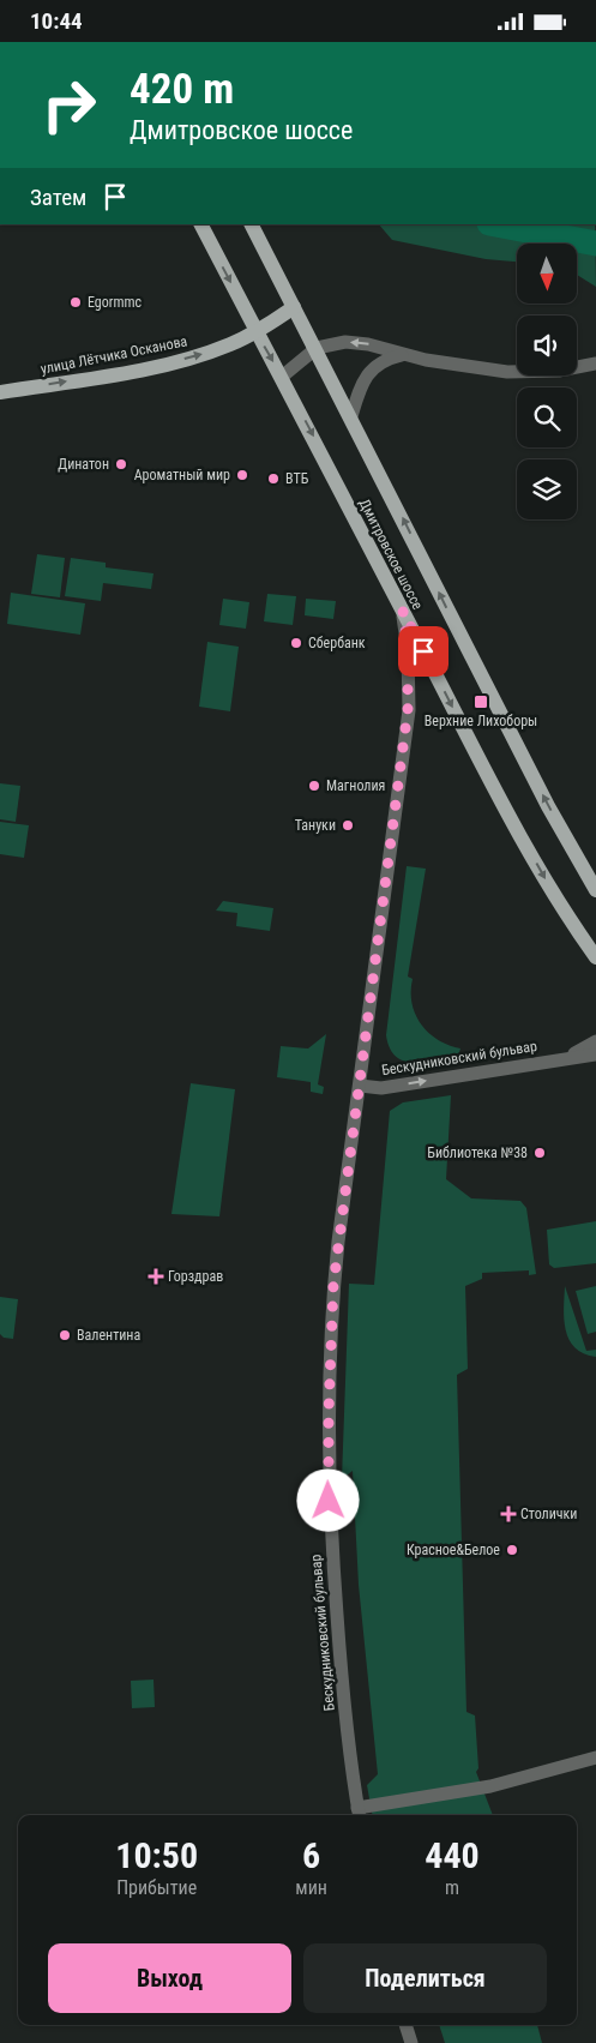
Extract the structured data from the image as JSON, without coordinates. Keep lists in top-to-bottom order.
{
  "streets": {
    "main road": ["улица Лётчика Осканова", "Дмитровское шоссе"],
    "street": ["Бескудниковский бульвар"]
  },
  "crossings": [
    ["улица Лётчика Осканова", "Дмитровское шоссе"],
    ["Дмитровское шоссе", "Бескудниковский бульвар"]
  ],
  "one_way": ["улица Лётчика Осканова"],
  "places": {
    "other": [
      "Egormmc",
      "Динатон",
      "Ароматный мир",
      "ВТБ",
      "Сбербанк",
      "Магнолия",
      "Тануки",
      "Библиотека №38",
      "Валентина",
      "Красное&Белое"
    ],
    "transit": ["Верхние Лихоборы"],
    "health": ["Горздрав", "Столички"]
  },
  "north": "bottom",
  "page": {
    "status": "10:44",
    "turn": ["420 m", "Дмитровское шоссе"],
    "then": "Затем",
    "eta": [
      "10:50",
      "Прибытие",
      "6",
      "мин",
      "440",
      "m"
    ],
    "buttons": ["Выход", "Поделиться"]
  }
}
